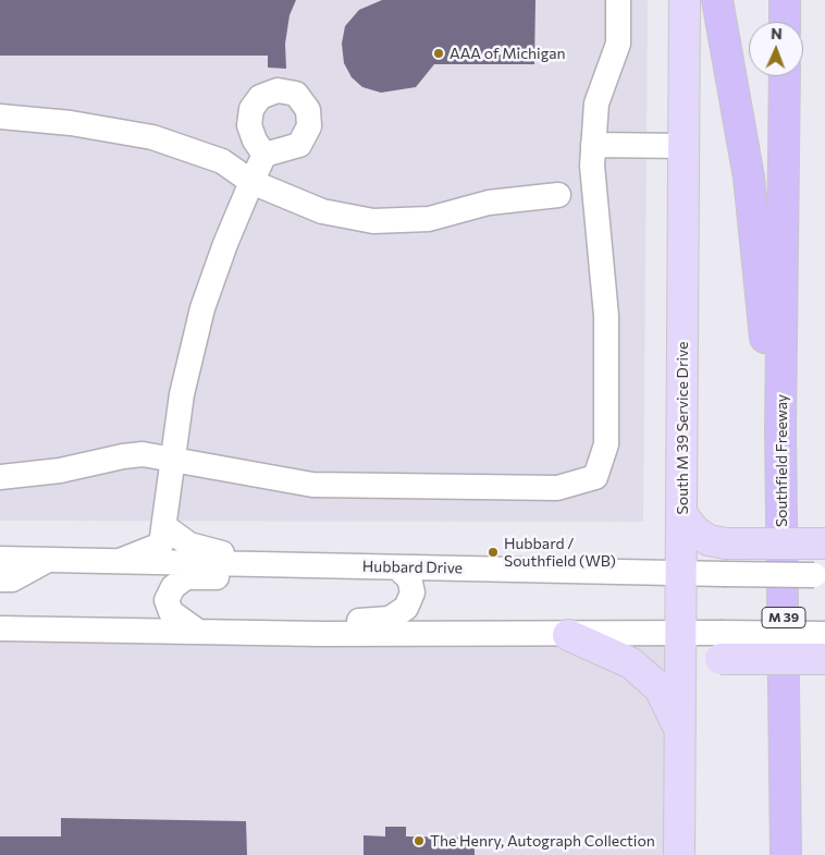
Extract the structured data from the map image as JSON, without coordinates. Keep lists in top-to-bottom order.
{
  "streets": {
    "highway": ["Southfield Freeway", "M 39"],
    "main road": ["South M 39 Service Drive"],
    "street": ["Hubbard Drive"]
  },
  "crossings": [
    ["South M 39 Service Drive", "Hubbard Drive"]
  ],
  "places": ["AAA of Michigan", "Hubbard / Southfield (WB)", "The Henry, Autograph Collection"],
  "north": "top"
}
